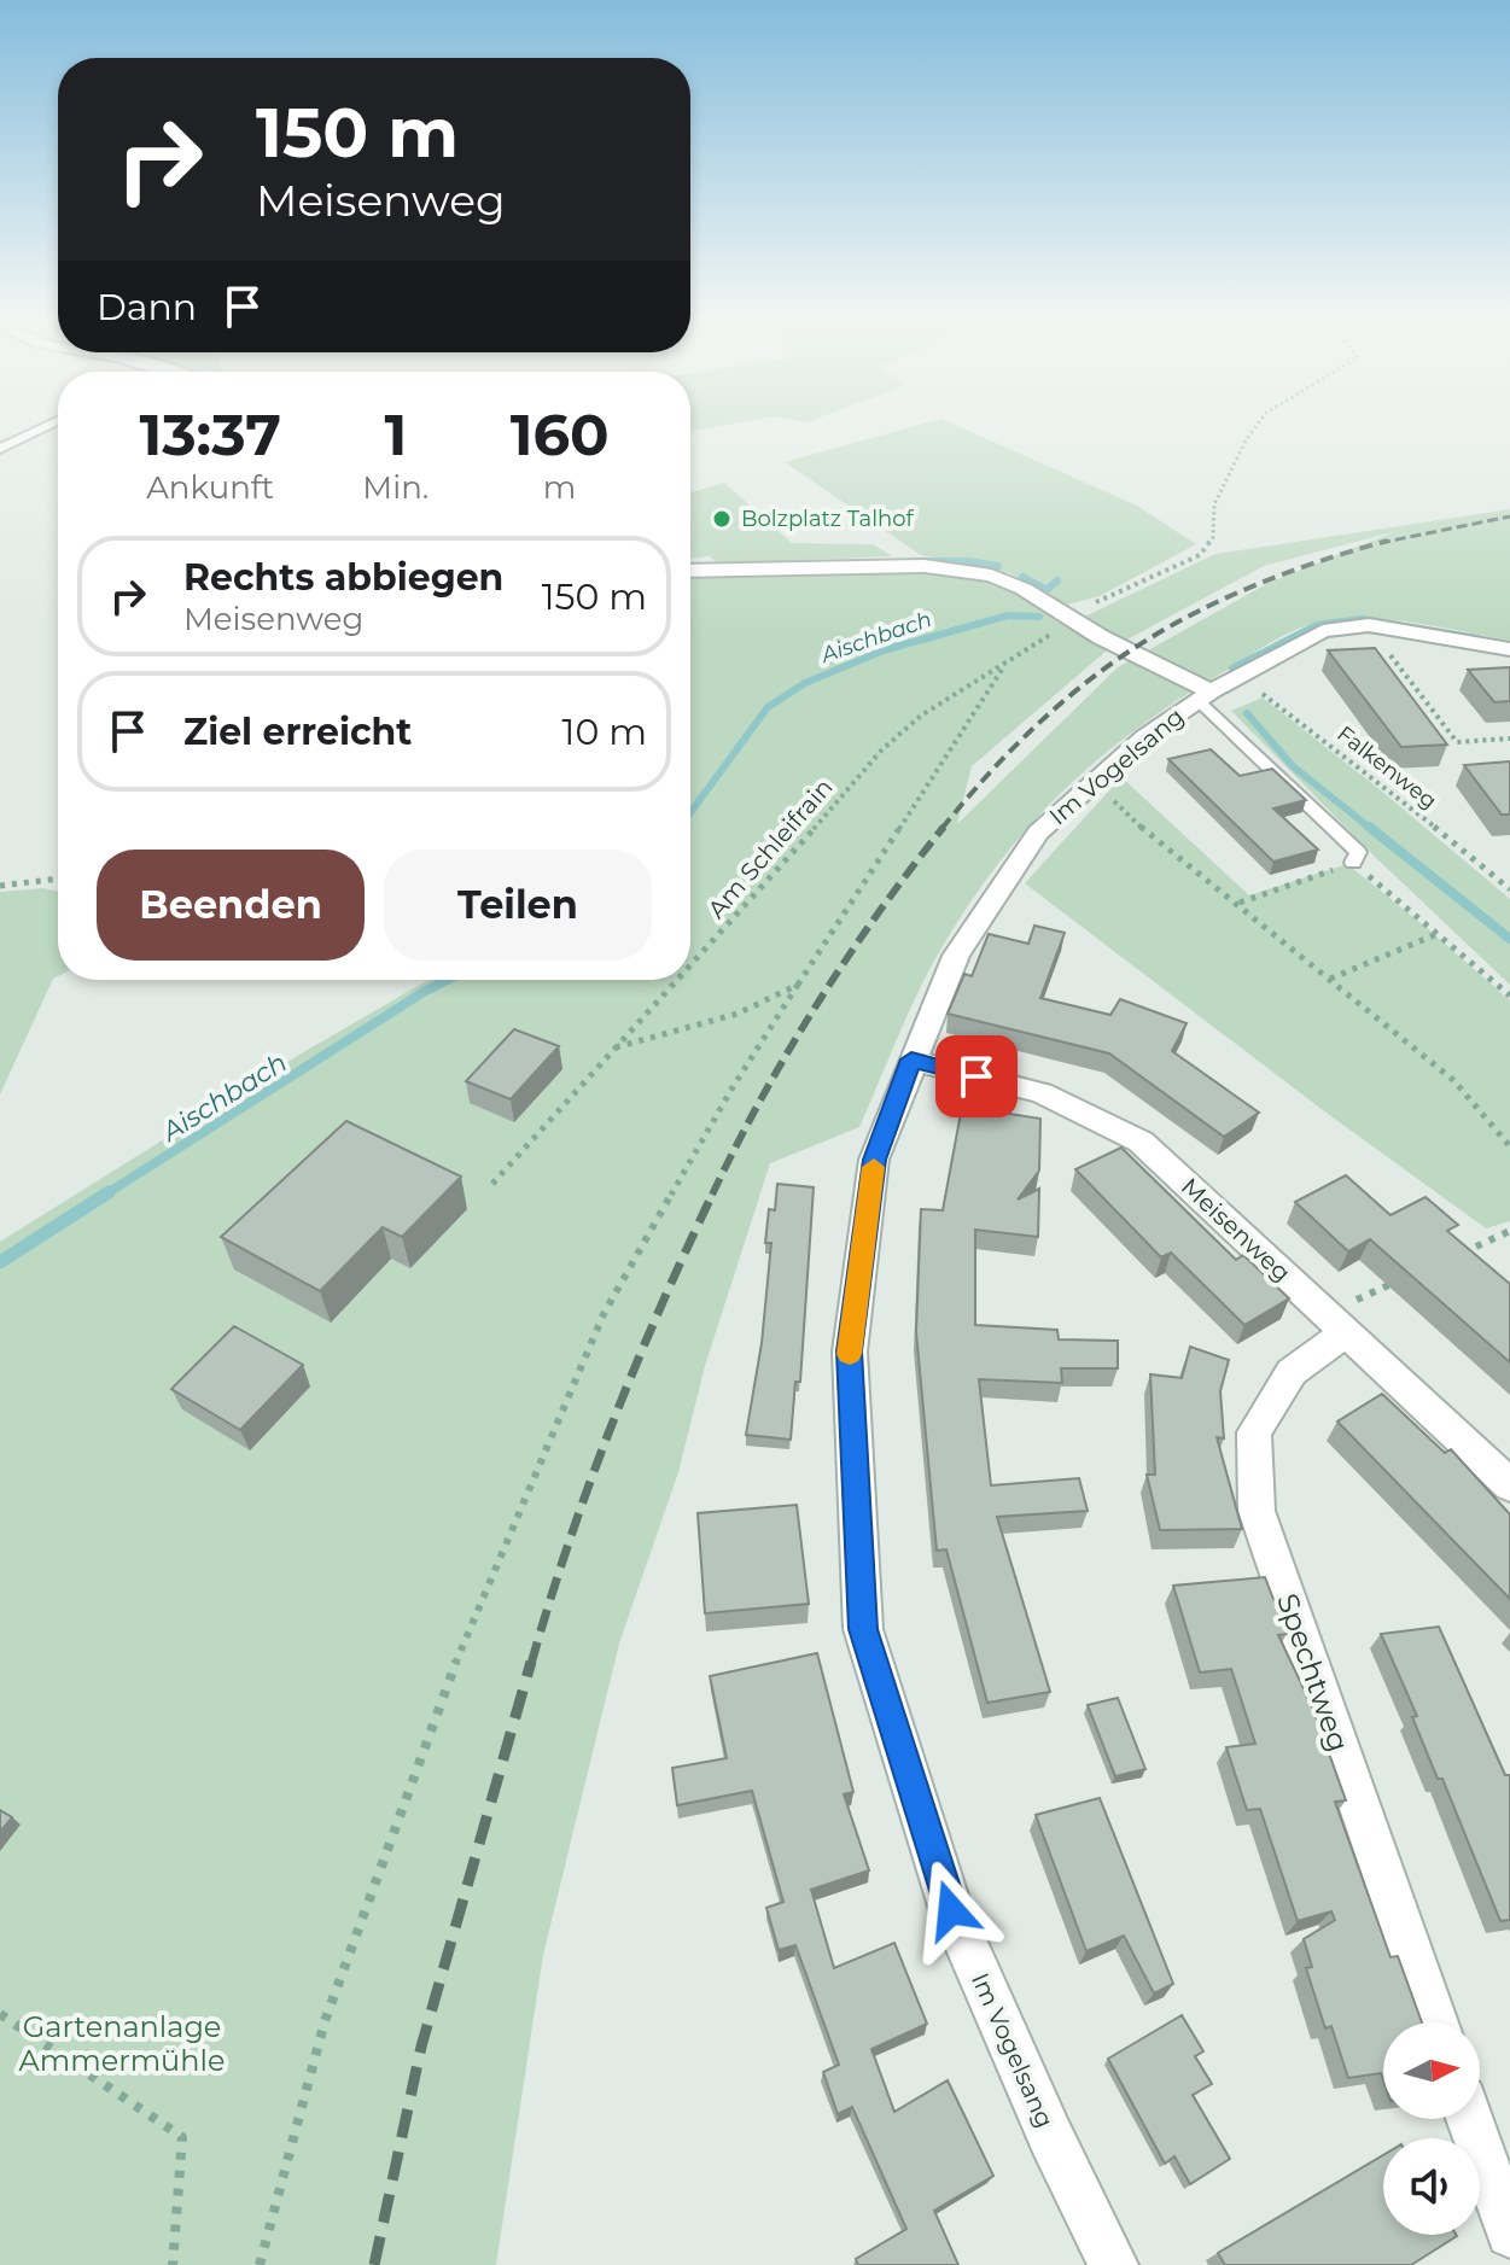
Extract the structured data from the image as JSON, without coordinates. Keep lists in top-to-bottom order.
{
  "streets": {
    "street": ["Im Vogelsang", "Meisenweg", "Spechtweg"],
    "path": ["Falkenweg", "Am Schleifrain"]
  },
  "crossings": [
    ["Im Vogelsang", "Falkenweg"],
    ["Im Vogelsang", "Meisenweg"],
    ["Meisenweg", "Spechtweg"]
  ],
  "water": ["Aischbach"],
  "parks": ["Gartenanlage Ammermühle"],
  "places": ["Bolzplatz Talhof"],
  "north": "right",
  "page": {
    "turn": ["150 m", "Meisenweg"],
    "then": "Dann",
    "eta": [
      "13:37",
      "Ankunft",
      "1",
      "Min.",
      "160",
      "m"
    ],
    "list": [
      {
        "name": "Rechts abbiegen",
        "note": "Meisenweg",
        "value": "150 m"
      },
      {
        "name": "Ziel erreicht",
        "value": "10 m"
      }
    ],
    "buttons": ["Beenden", "Teilen"]
  }
}
